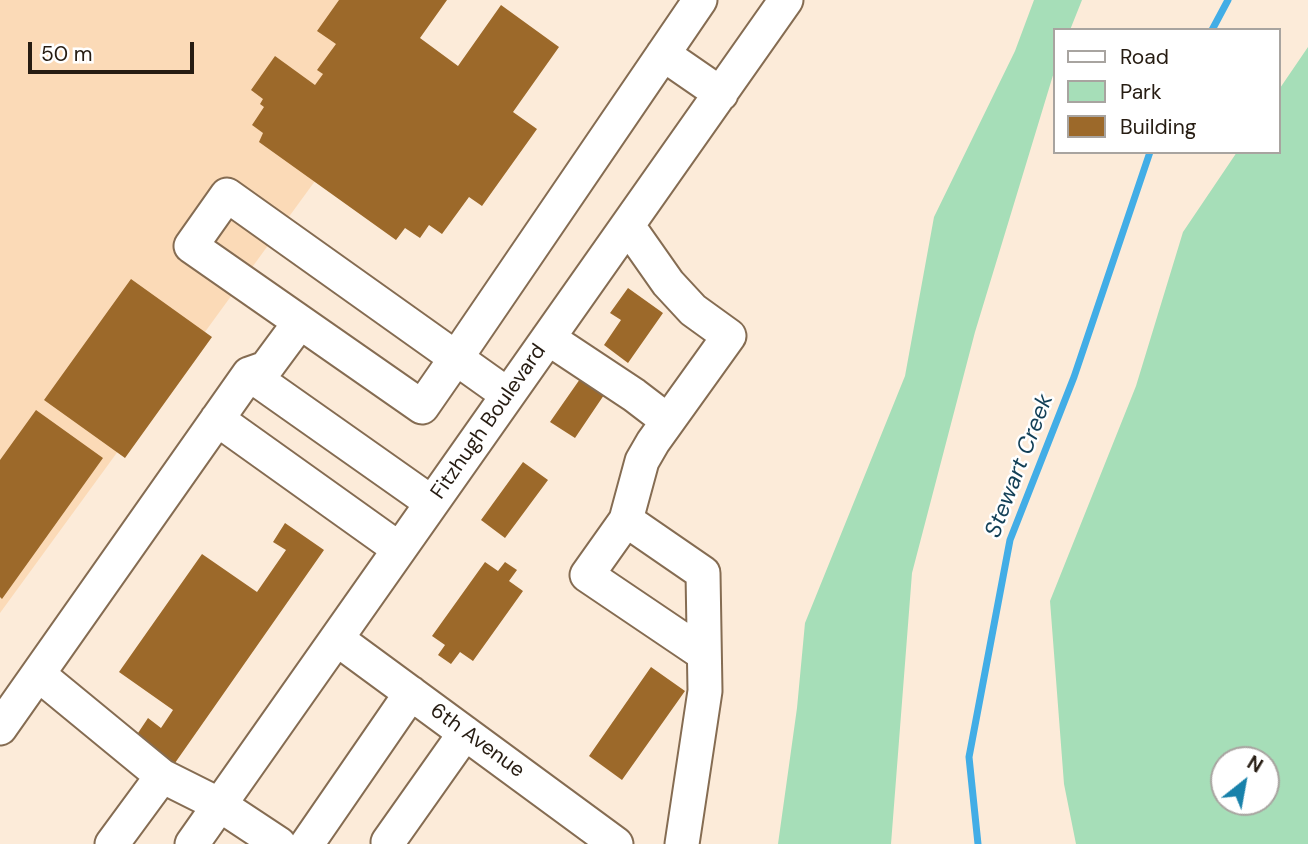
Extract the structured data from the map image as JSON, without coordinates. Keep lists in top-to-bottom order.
{
  "streets": {
    "street": ["Fitzhugh Boulevard", "6th Avenue"]
  },
  "crossings": [
    ["Fitzhugh Boulevard", "6th Avenue"]
  ],
  "water": ["Stewart Creek"],
  "legend": ["Road", "Park", "Building"],
  "scale_bar": "50 m",
  "north": "top right"
}
